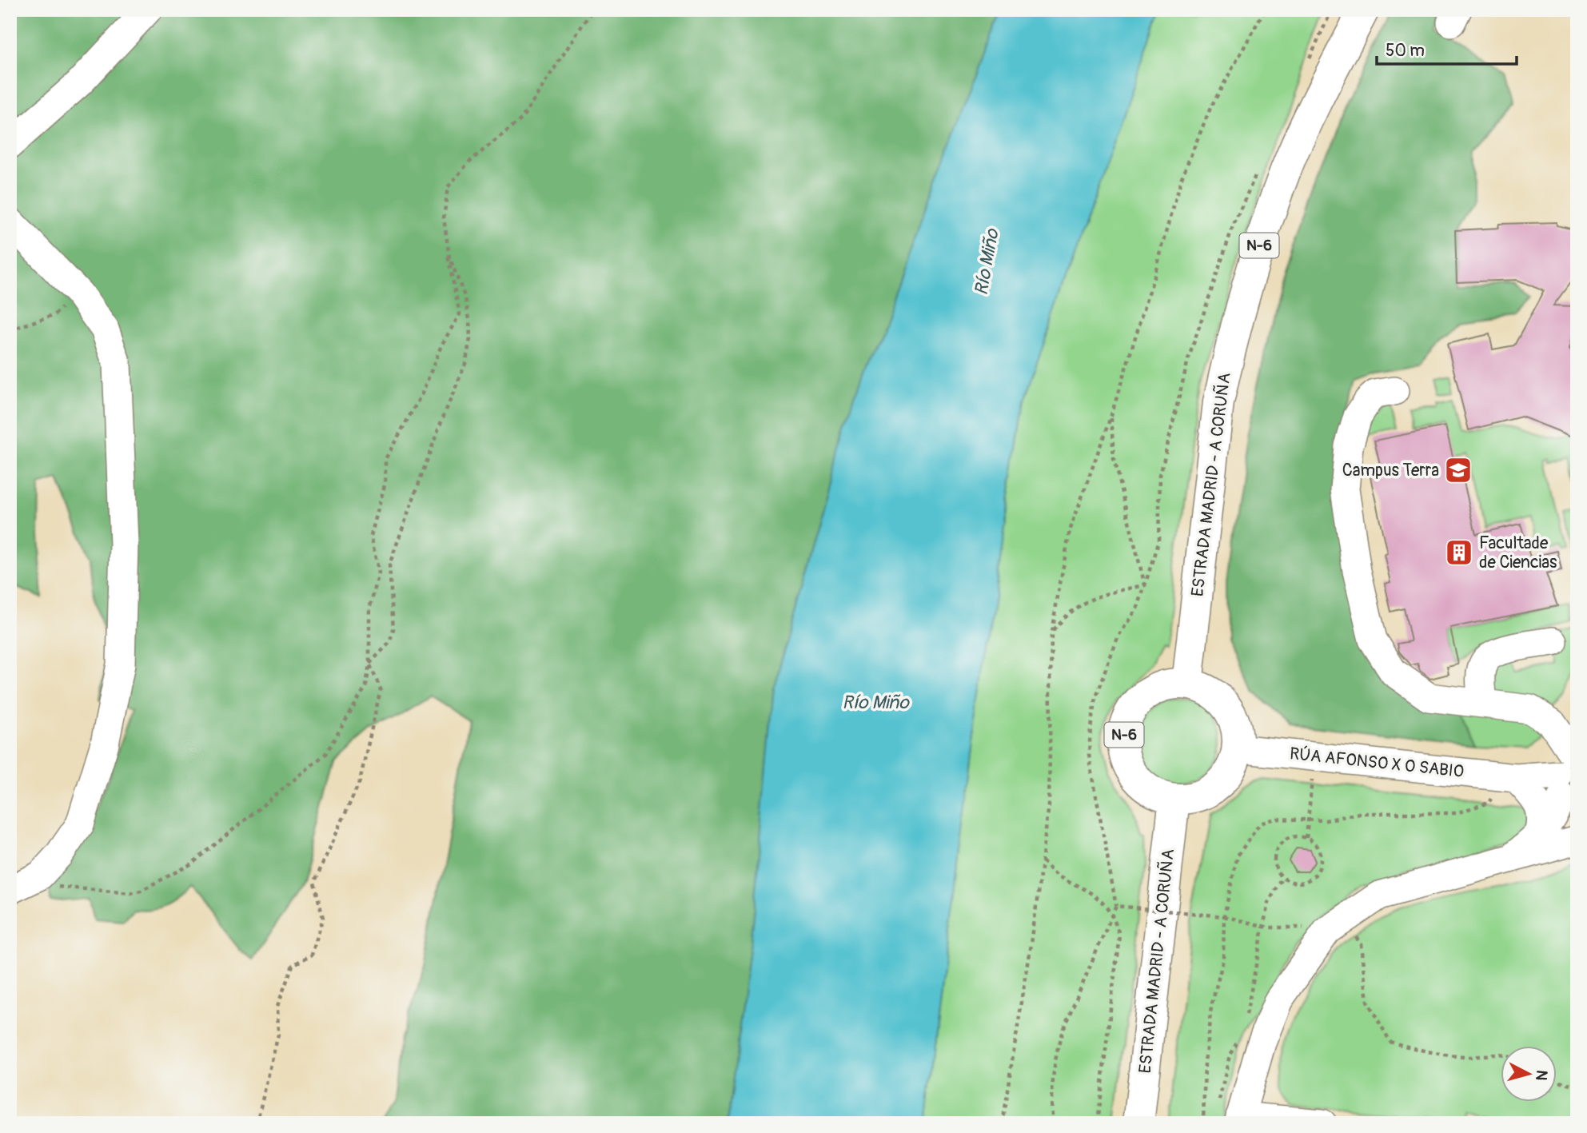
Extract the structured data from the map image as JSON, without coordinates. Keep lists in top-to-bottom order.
{
  "streets": {
    "highway": ["N-6", "ESTRADA MADRID - A CORUÑA"],
    "street": ["RÚA AFONSO X O SABIO"]
  },
  "crossings": [
    ["N-6", "ESTRADA MADRID - A CORUÑA"],
    ["N-6", "RÚA AFONSO X O SABIO"],
    ["ESTRADA MADRID - A CORUÑA", "RÚA AFONSO X O SABIO"]
  ],
  "water": ["Río Miño"],
  "places": {
    "school or university": ["Campus Terra"],
    "building": ["Facultade de Ciencias"]
  },
  "scale_bar": "50 m",
  "north": "right"
}
